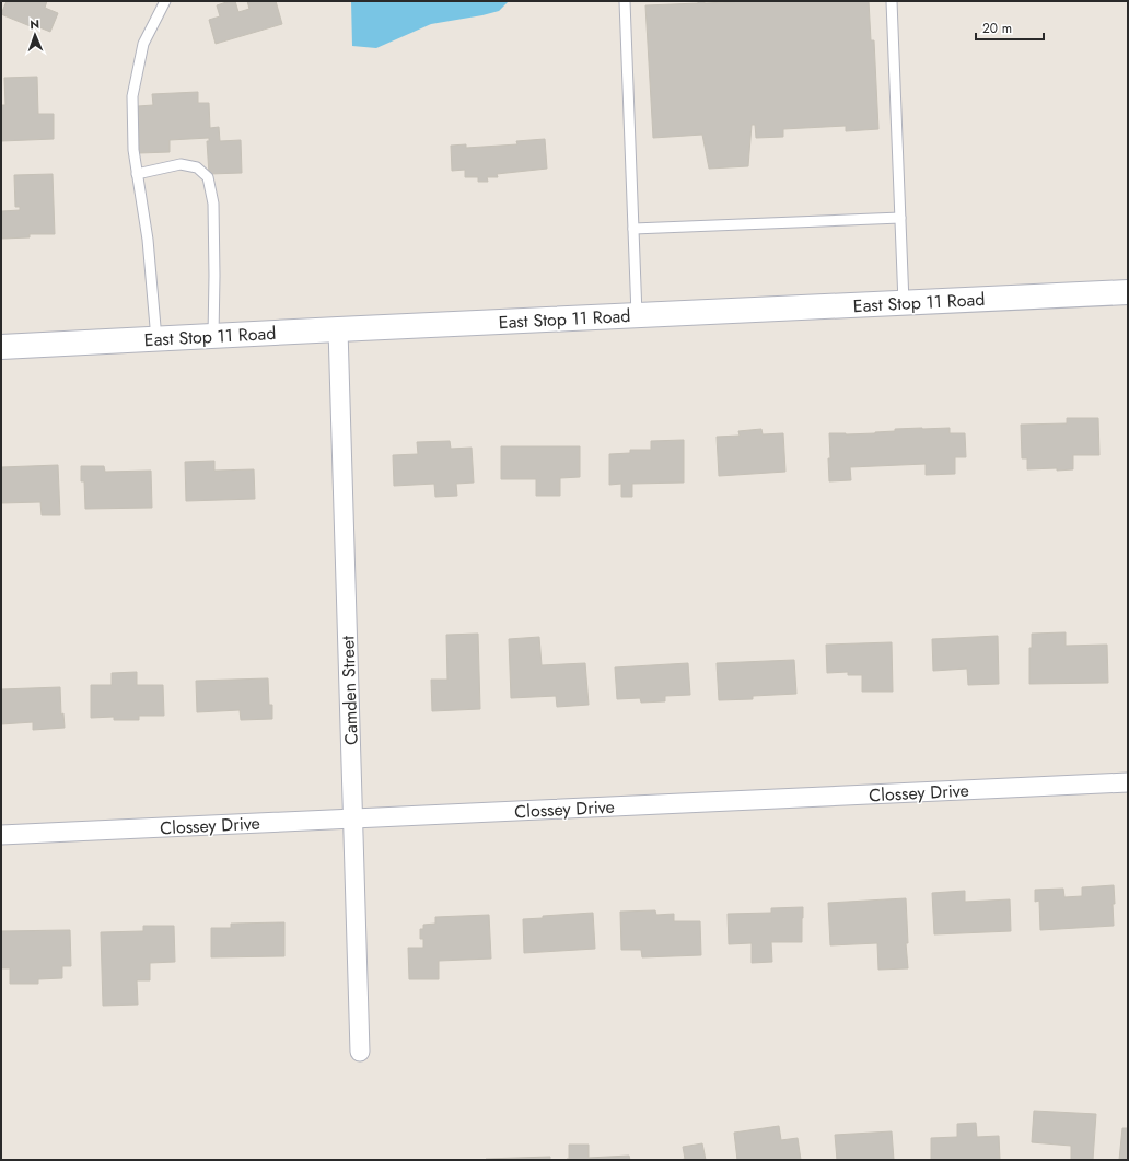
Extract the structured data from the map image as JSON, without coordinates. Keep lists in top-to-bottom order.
{
  "streets": {
    "main road": ["East Stop 11 Road"],
    "street": ["Camden Street", "Clossey Drive"]
  },
  "crossings": [
    ["East Stop 11 Road", "Camden Street"],
    ["Camden Street", "Clossey Drive"]
  ],
  "scale_bar": "20 m",
  "north": "top"
}
